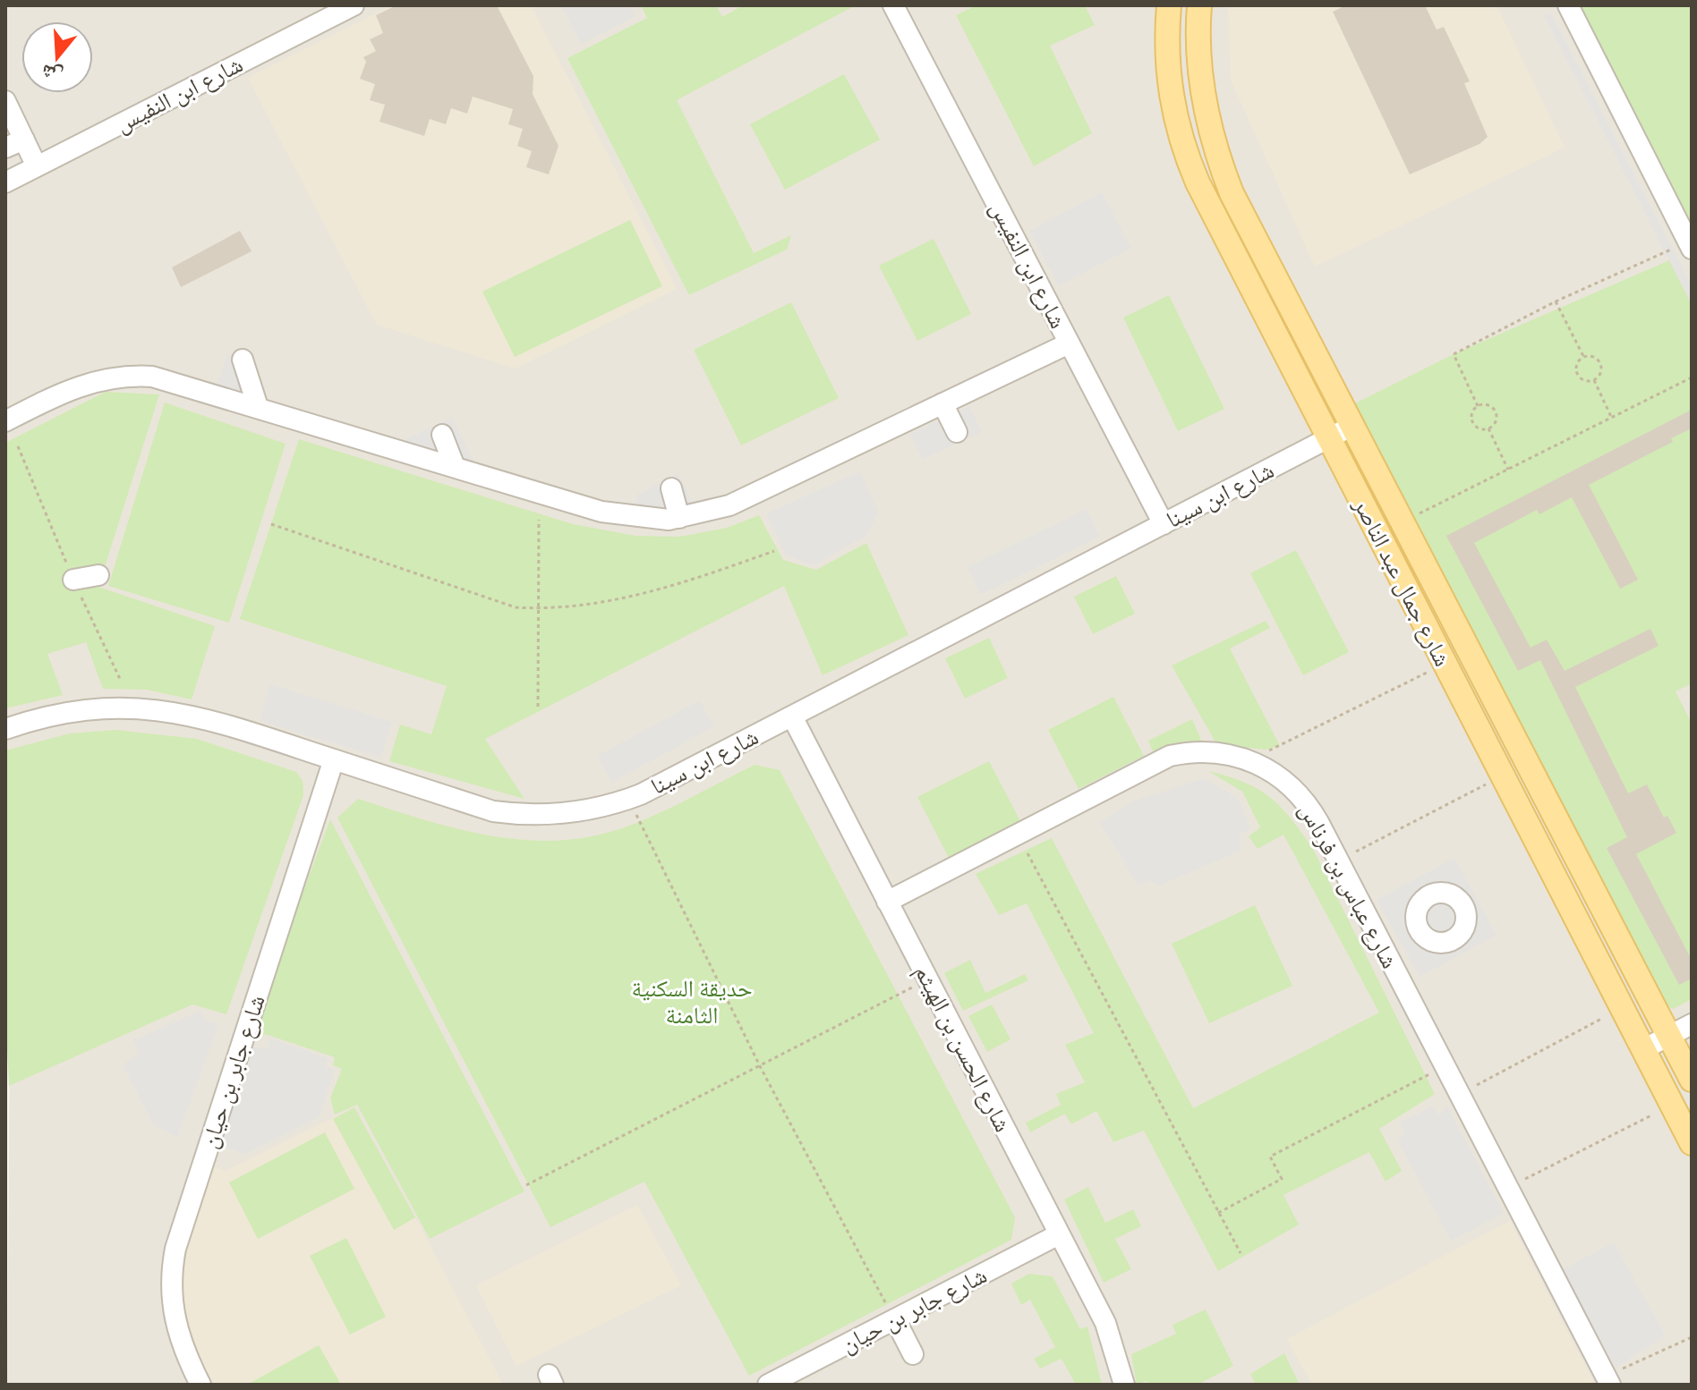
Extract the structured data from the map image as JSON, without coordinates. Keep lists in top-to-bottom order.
{
  "streets": {
    "main road": ["شارع جمال عبد الناصر"],
    "street": [
      "شارع ابن النفيس",
      "شارع ابن سينا",
      "شارع عباس بن فرناس",
      "شارع الحسن بن الهيثم",
      "شارع جابر بن حيان"
    ]
  },
  "crossings": [
    ["شارع ابن النفيس", "شارع ابن سينا"],
    ["شارع ابن سينا", "شارع جمال عبد الناصر"],
    ["شارع ابن سينا", "شارع الحسن بن الهيثم"],
    ["شارع ابن سينا", "شارع جابر بن حيان"],
    ["شارع عباس بن فرناس", "شارع الحسن بن الهيثم"],
    ["شارع الحسن بن الهيثم", "شارع جابر بن حيان"]
  ],
  "parks": ["حديقة السكنية الثامنة"],
  "north": "bottom"
}
